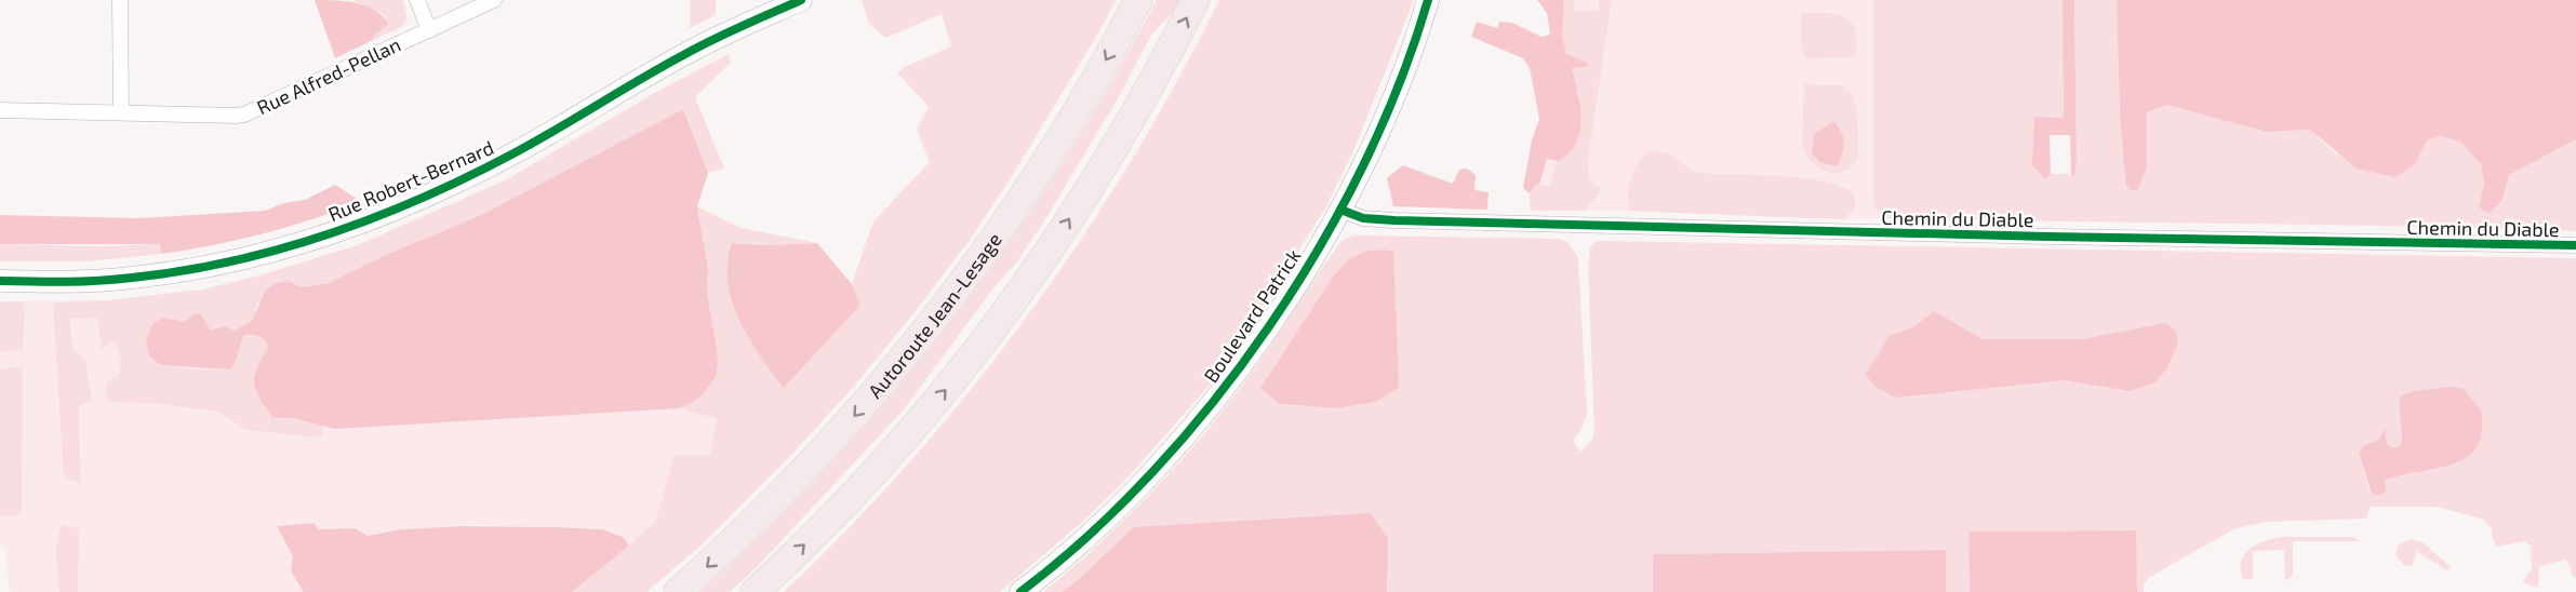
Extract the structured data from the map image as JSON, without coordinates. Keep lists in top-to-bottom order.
{
  "streets": {
    "highway": ["Autoroute Jean-Lesage"],
    "street": [
      "Rue Alfred-Pellan",
      "Rue Robert-Bernard",
      "Chemin du Diable",
      "Boulevard Patrick"
    ]
  },
  "crossings": [
    ["Chemin du Diable", "Boulevard Patrick"]
  ]
}
